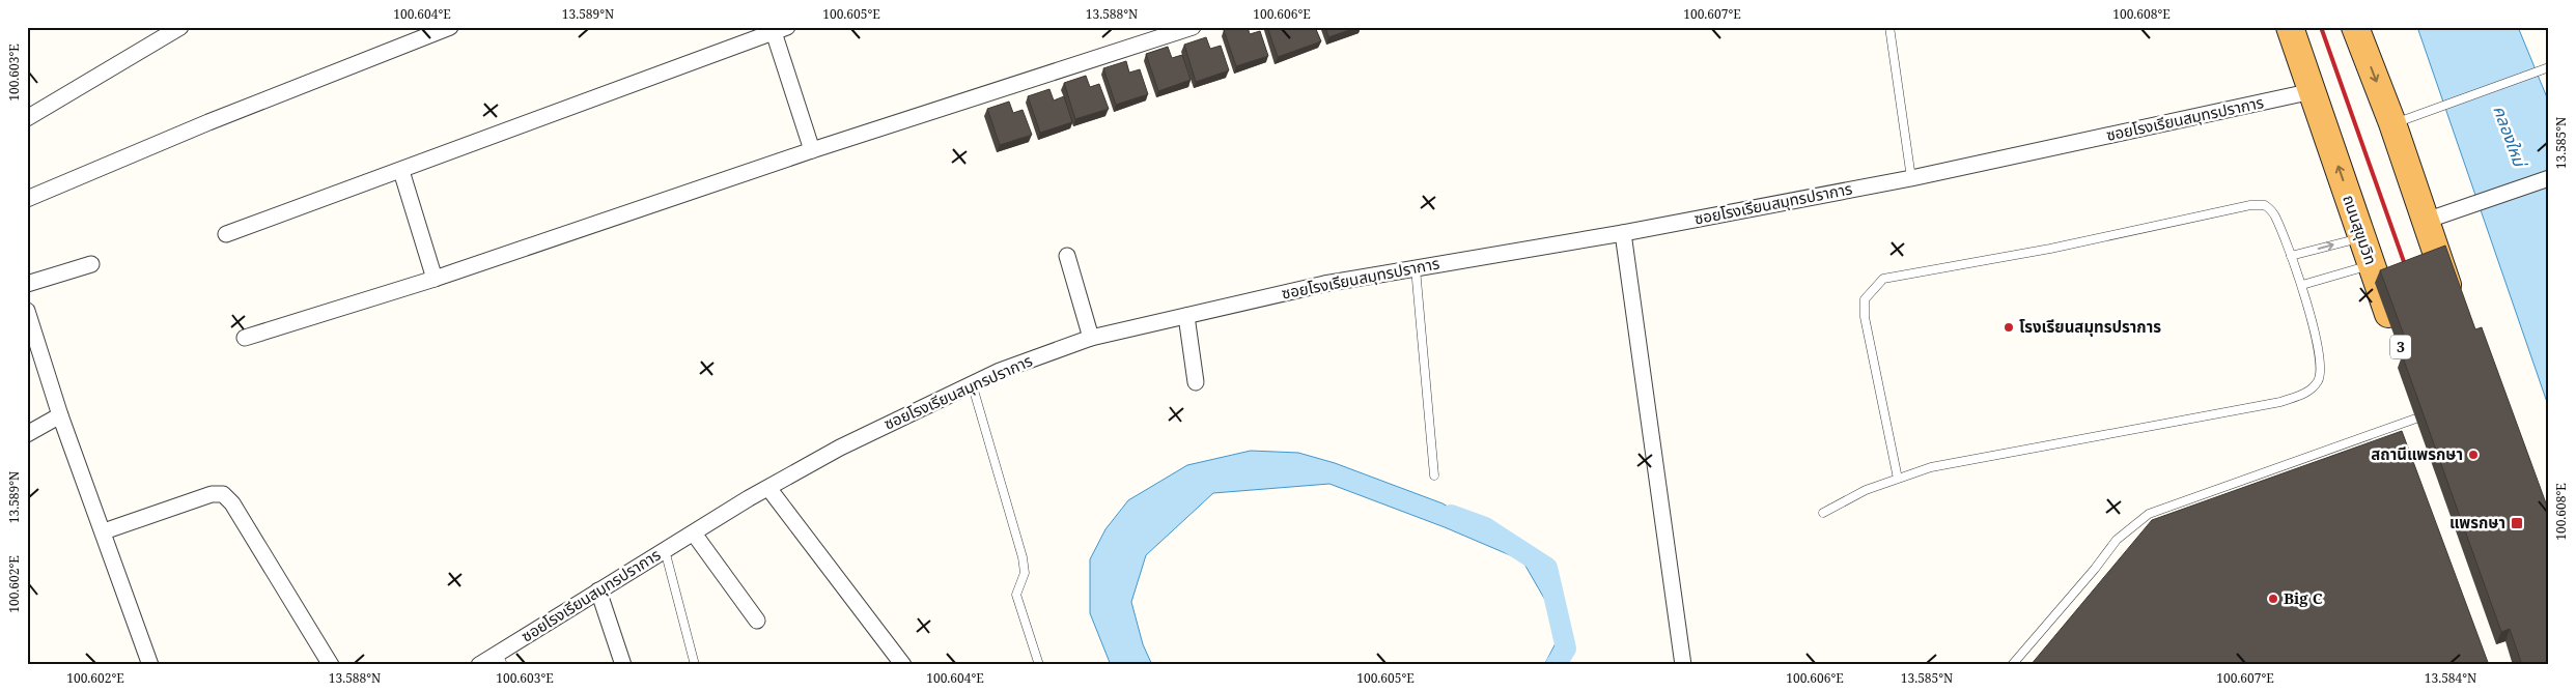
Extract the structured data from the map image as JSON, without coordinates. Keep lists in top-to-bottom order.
{
  "streets": {
    "highway": ["ถนนสุขุมวิท", "3"],
    "street": ["ซอยโรงเรียนสมุทรปราการ"]
  },
  "crossings": [
    ["ซอยโรงเรียนสมุทรปราการ", "ถนนสุขุมวิท"]
  ],
  "water": ["คลองใหม่"],
  "places": {
    "other": ["โรงเรียนสมุทรปราการ", "สถานีแพรกษา", "Big C"],
    "transit": ["แพรกษา"]
  },
  "coordinates": [
    "100.604°E",
    "13.589°N",
    "100.605°E",
    "13.588°N",
    "100.606°E",
    "100.607°E",
    "100.608°E",
    "100.603°E",
    "13.585°N",
    "100.602°E",
    "13.584°N"
  ]
}
